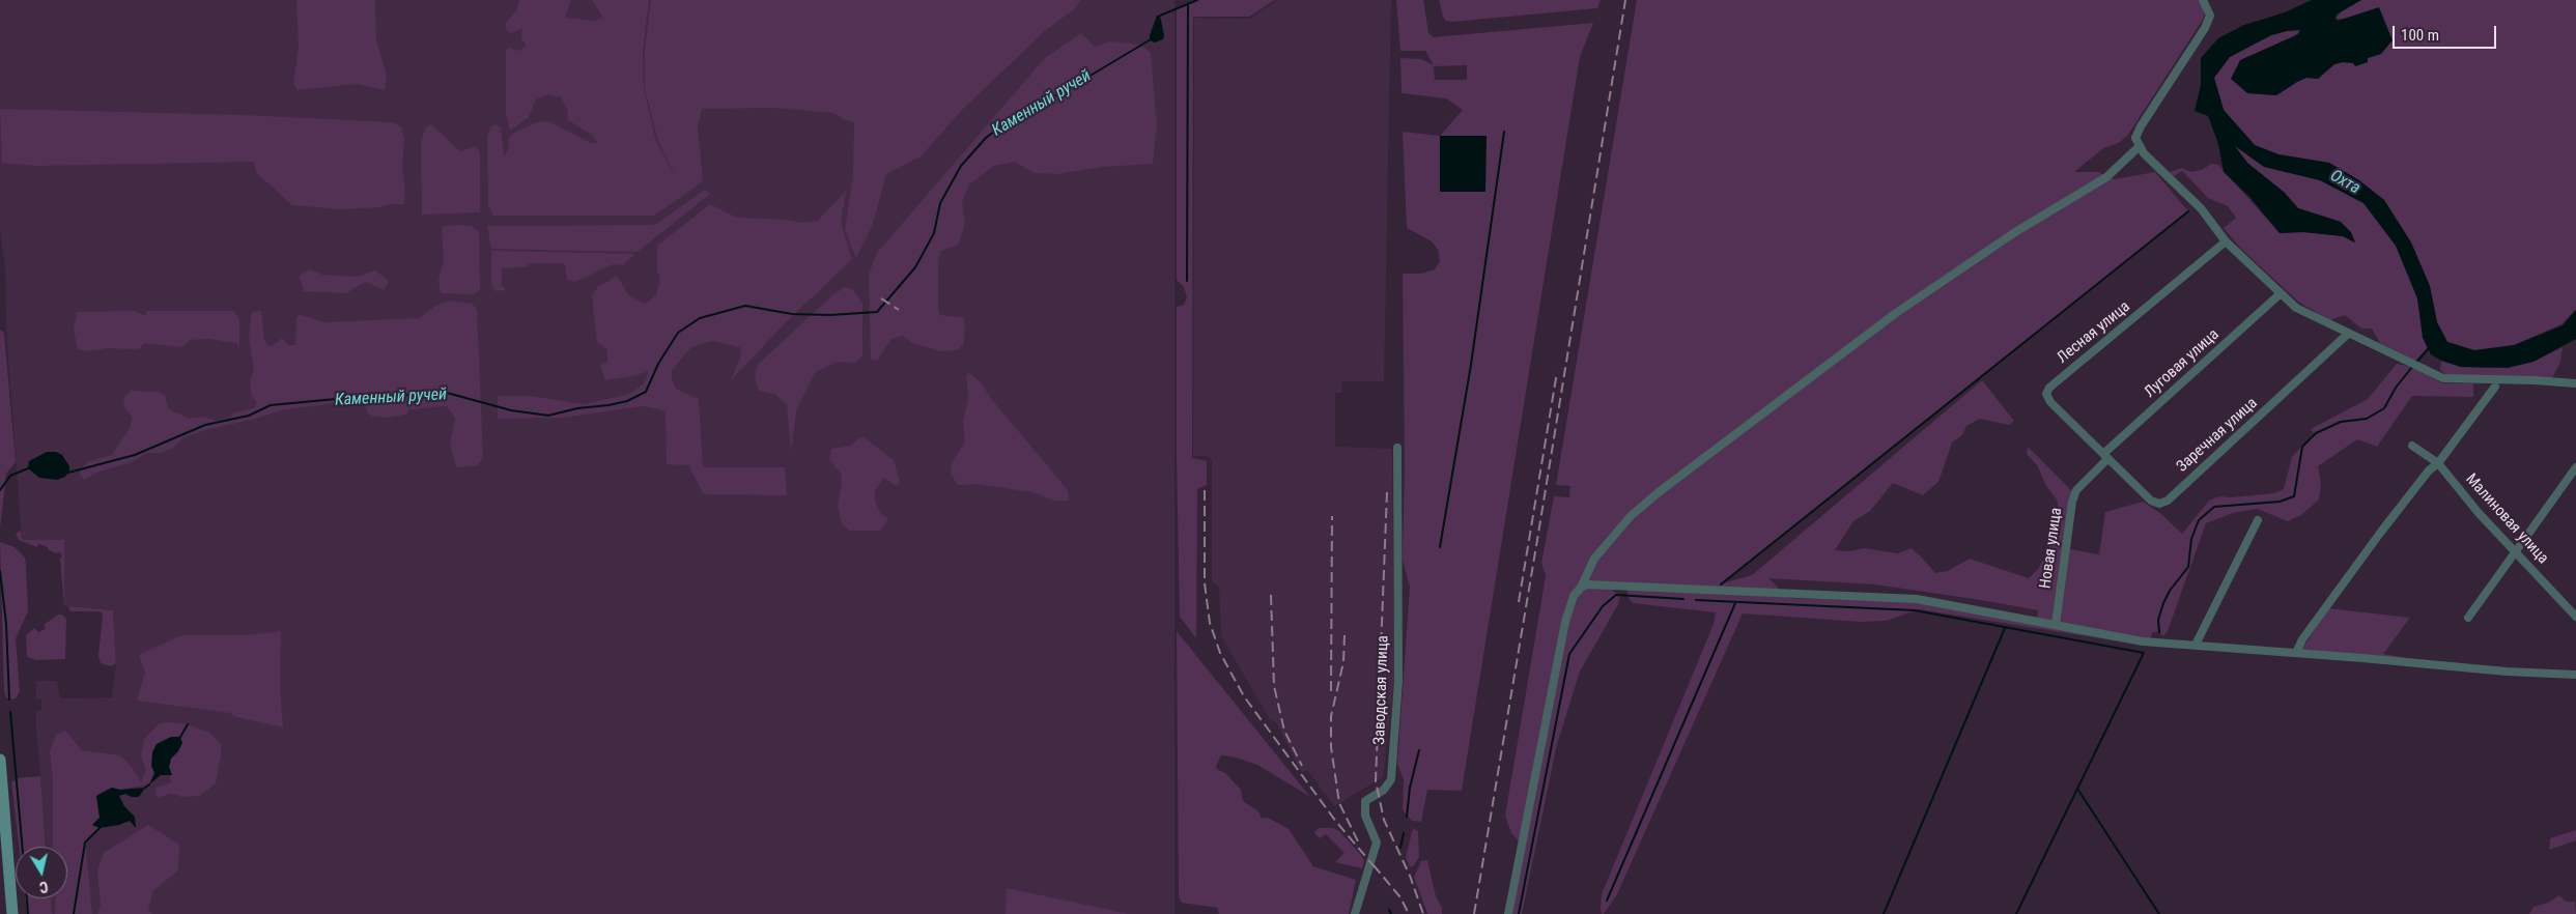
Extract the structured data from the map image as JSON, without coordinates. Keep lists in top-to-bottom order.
{
  "streets": {
    "street": [
      "Лесная улица",
      "Луговая улица",
      "Заречная улица",
      "Малиновая улица",
      "Новая улица",
      "Заводская улица"
    ]
  },
  "crossings": [
    ["Лесная улица", "Луговая улица"],
    ["Лесная улица", "Заречная улица"],
    ["Лесная улица", "Новая улица"],
    ["Луговая улица", "Заречная улица"],
    ["Луговая улица", "Новая улица"],
    ["Заречная улица", "Новая улица"]
  ],
  "water": ["Каменный ручей", "Охта"],
  "scale_bar": "100 m",
  "north": "bottom"
}
